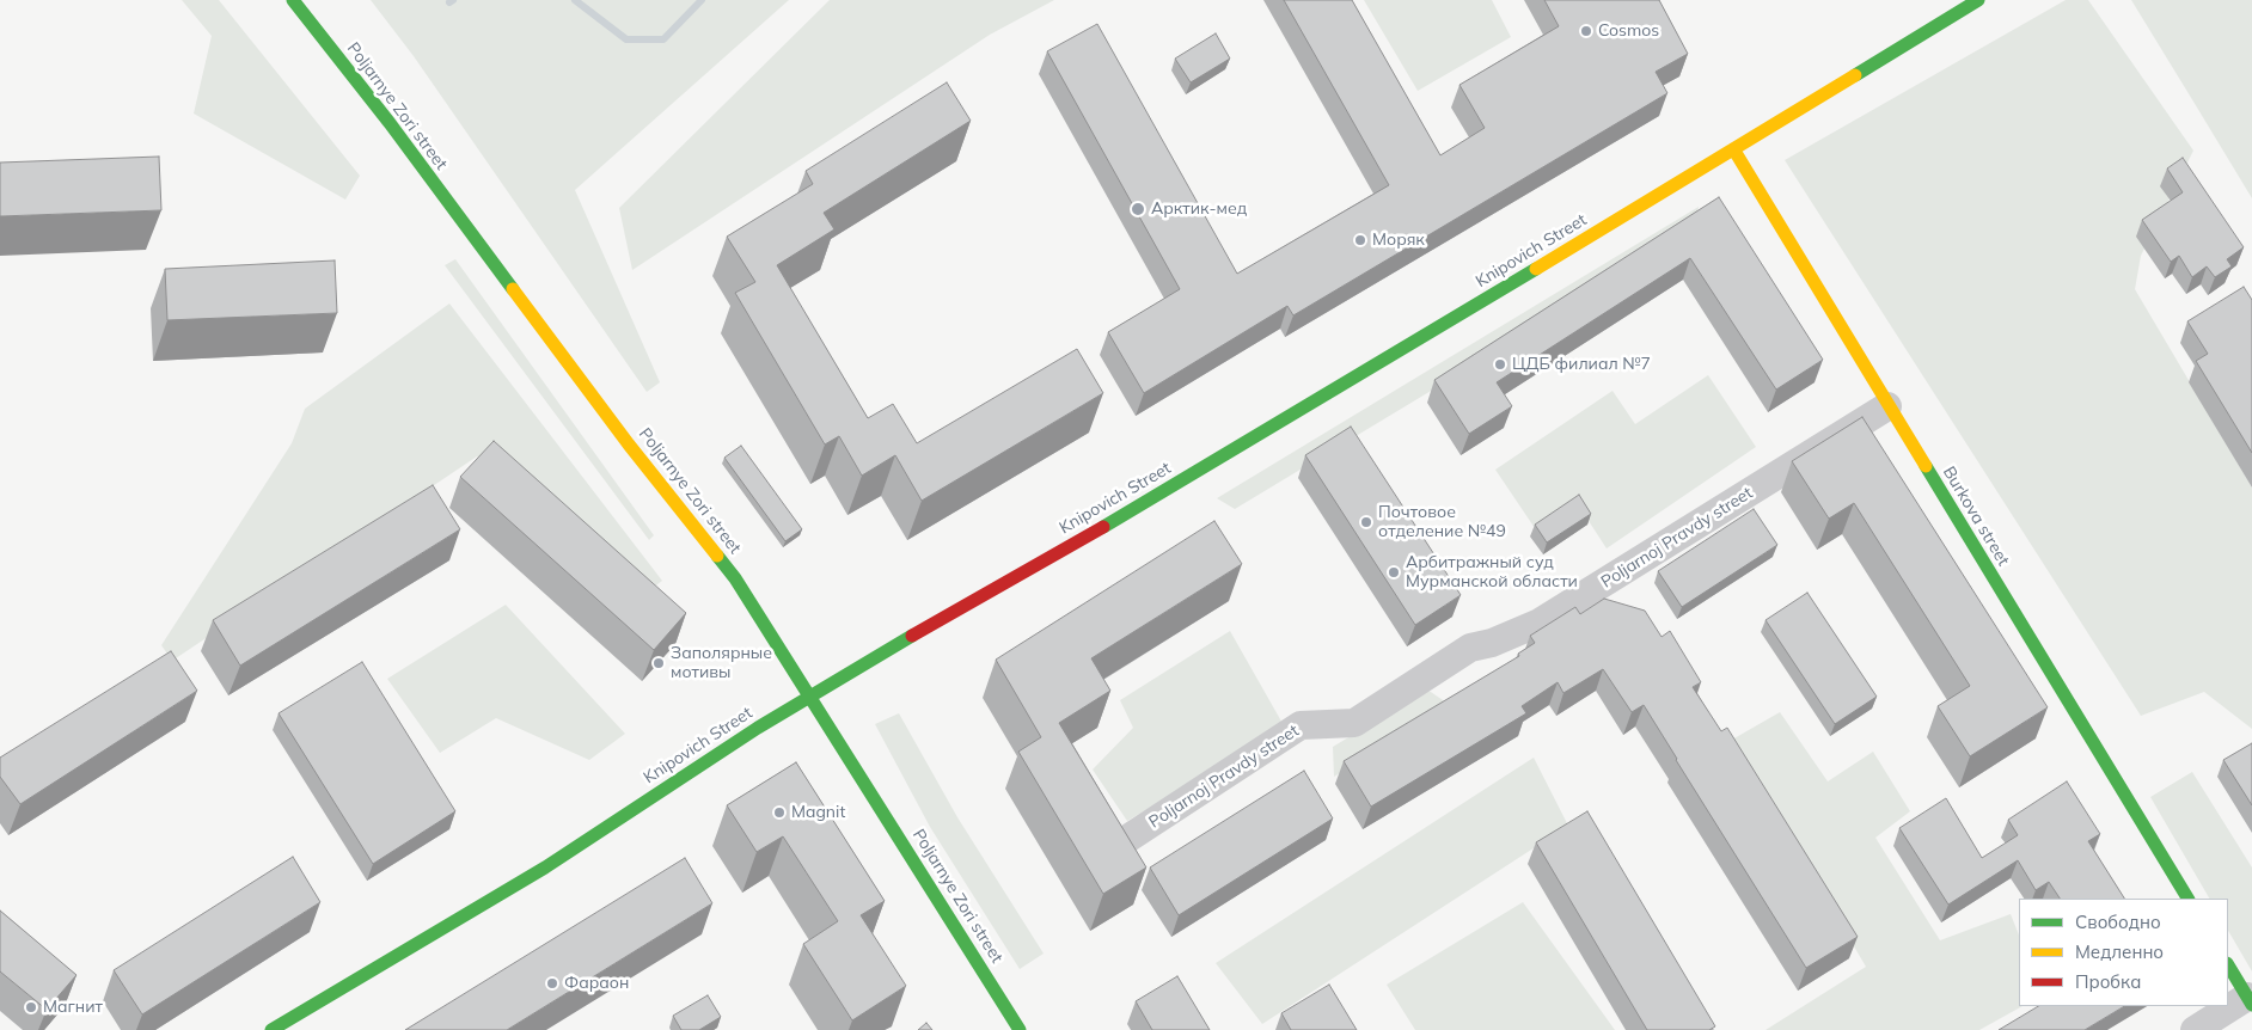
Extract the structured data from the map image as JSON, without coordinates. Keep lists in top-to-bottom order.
{
  "streets": {
    "main road": ["Poljarnye Zori street", "Knipovich Street", "Burkova street"],
    "street": ["Poljarnoj Pravdy street"]
  },
  "crossings": [
    ["Poljarnye Zori street", "Knipovich Street"],
    ["Knipovich Street", "Burkova street"],
    ["Burkova street", "Poljarnoj Pravdy street"]
  ],
  "places": [
    "Cosmos",
    "Арктик-мед",
    "Моряк",
    "ЦДБ филиал №7",
    "Почтовое отделение №49",
    "Арбитражный суд Мурманской области",
    "Заполярные мотивы",
    "Magnit",
    "Фараон",
    "Магнит"
  ],
  "legend": ["Свободно", "Медленно", "Пробка"]
}
